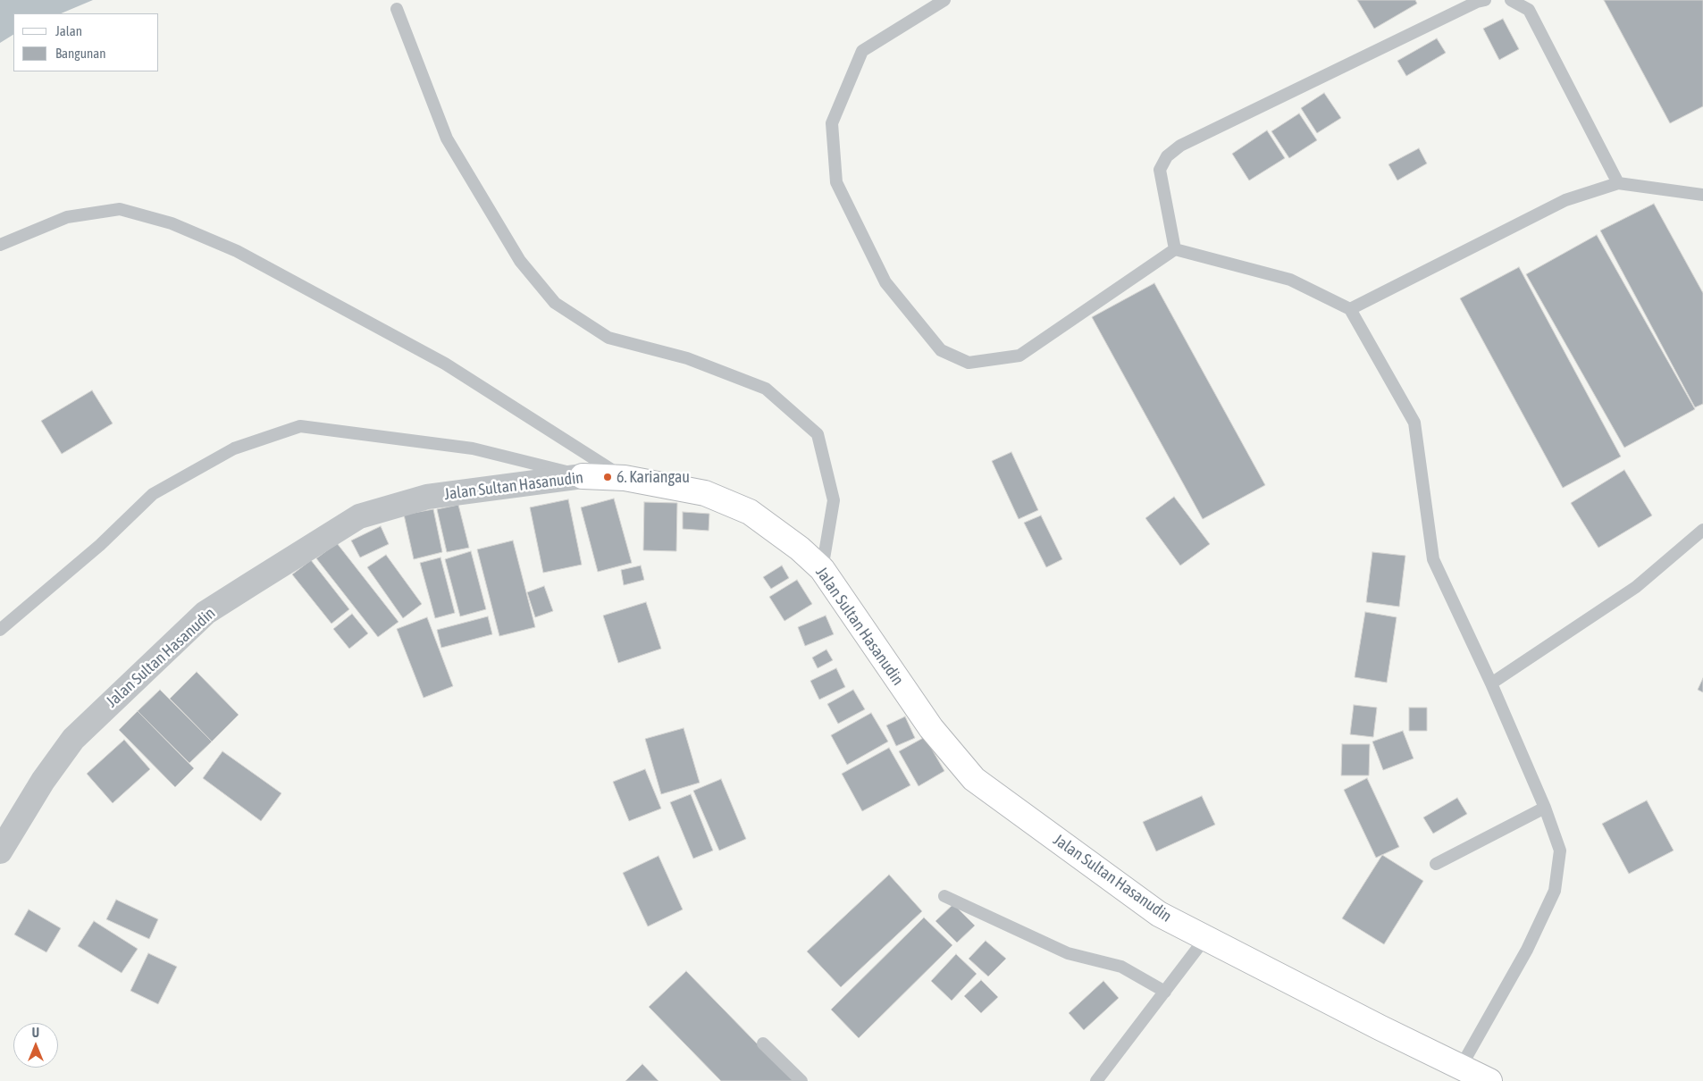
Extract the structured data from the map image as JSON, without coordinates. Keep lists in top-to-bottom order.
{
  "streets": {
    "main road": ["Jalan Sultan Hasanudin"]
  },
  "places": ["6. Kariangau"],
  "legend": ["Jalan", "Bangunan"],
  "north": "top"
}
